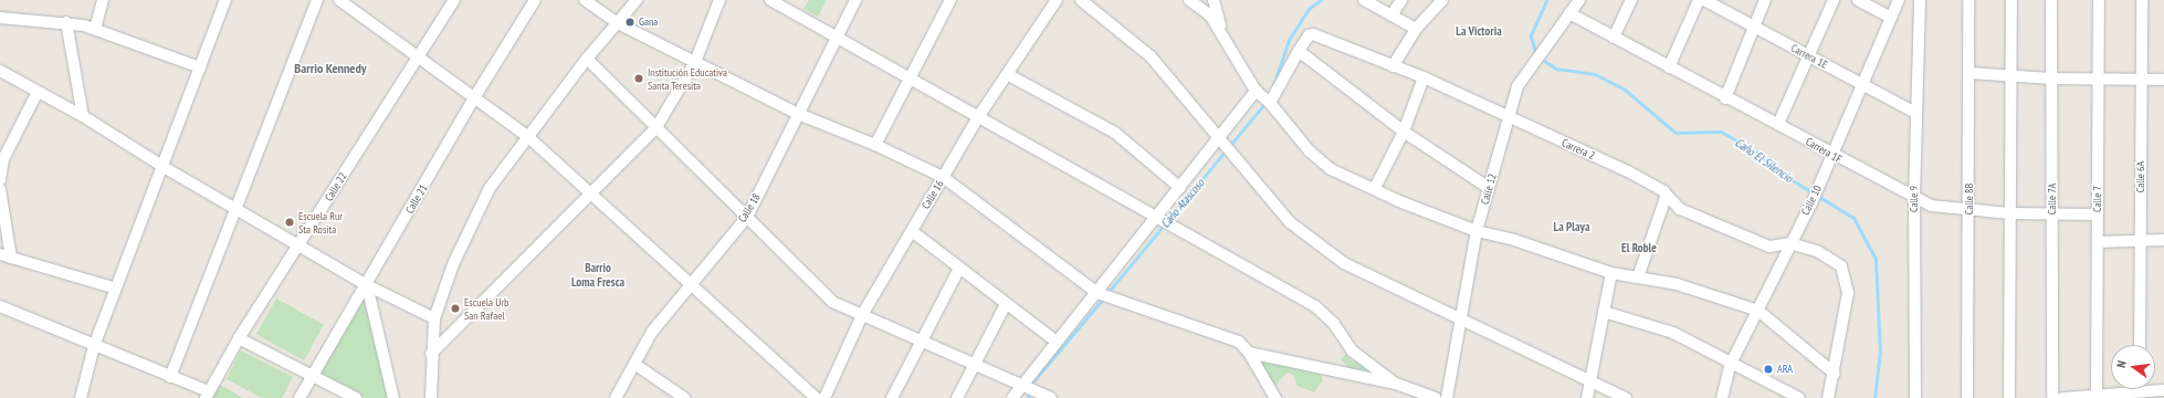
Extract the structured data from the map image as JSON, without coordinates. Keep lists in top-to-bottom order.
{
  "streets": {
    "street": [
      "Carrera 1E",
      "Carrera 2",
      "Carrera 1F",
      "Calle 6A",
      "Calle 22",
      "Calle 12",
      "Calle 16",
      "Calle 21",
      "Calle 9",
      "Calle 8B",
      "Calle 7A",
      "Calle 7",
      "Calle 10",
      "Calle 18"
    ]
  },
  "crossings": [
    ["Carrera 1E", "Calle 9"],
    ["Carrera 1E", "Calle 10"],
    ["Carrera 2", "Calle 12"],
    ["Carrera 2", "Calle 10"],
    ["Carrera 1F", "Calle 12"],
    ["Carrera 1F", "Calle 9"],
    ["Carrera 1F", "Calle 8B"],
    ["Carrera 1F", "Calle 7A"],
    ["Carrera 1F", "Calle 7"],
    ["Carrera 1F", "Calle 10"]
  ],
  "districts": [
    "La Victoria",
    "Barrio Kennedy",
    "La Playa",
    "El Roble",
    "Barrio Loma Fresca"
  ],
  "water": ["Caño El Silencio", "Caño Atascoso"],
  "places": [
    "Gana",
    "Institución Educativa Santa Teresita",
    "Escuela Rur Sta Rosita",
    "Escuela Urb San Rafael",
    "ARA"
  ],
  "north": "left"
}
